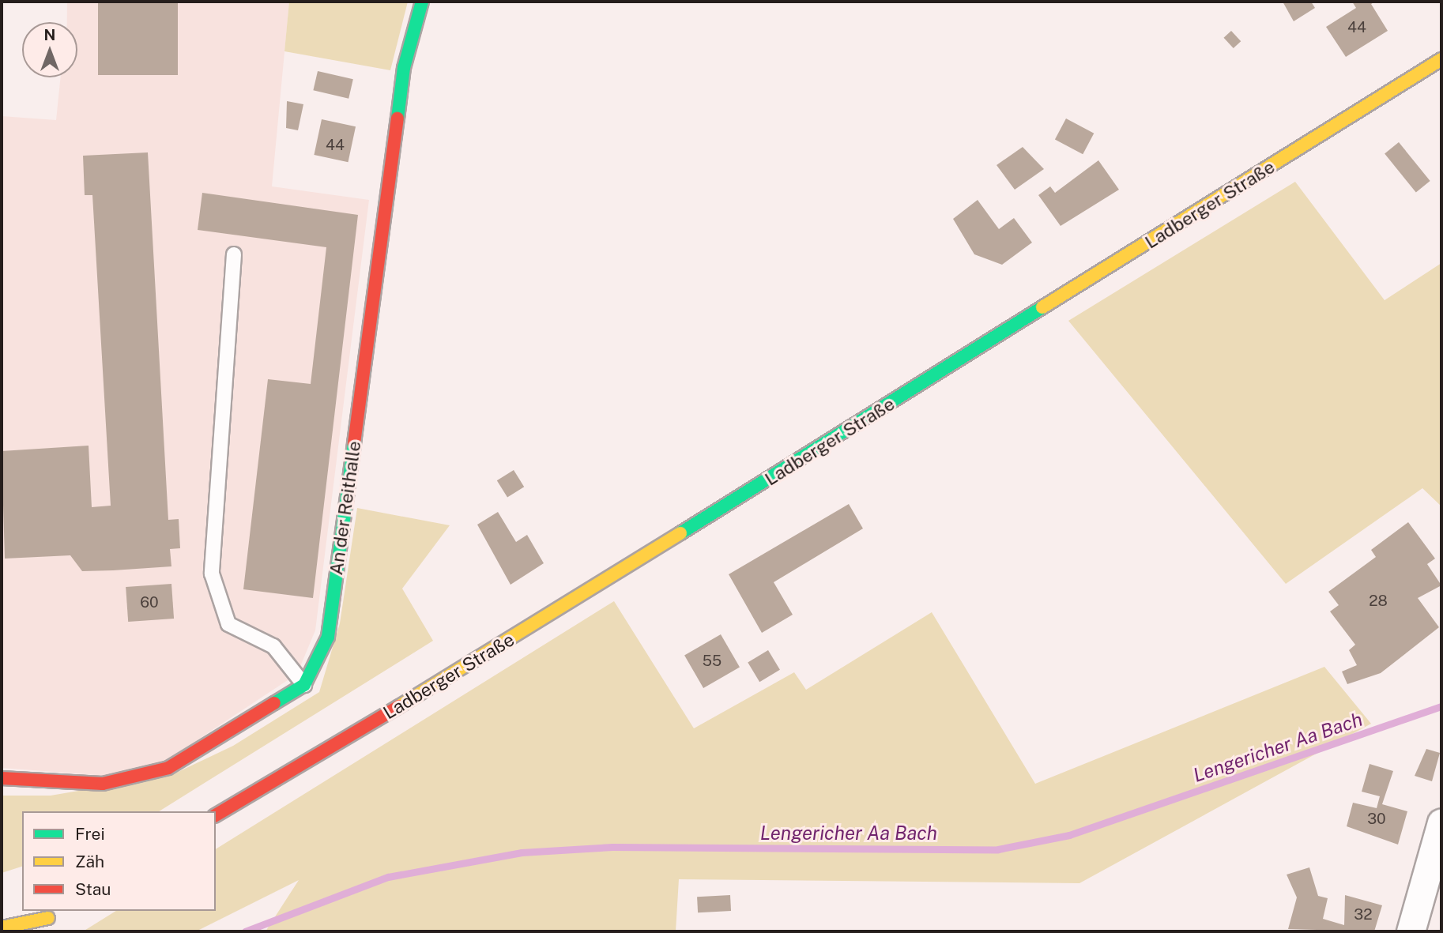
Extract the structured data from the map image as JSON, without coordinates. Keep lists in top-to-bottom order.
{
  "streets": {
    "main road": ["Ladberger Straße", "An der Reithalle"]
  },
  "water": ["Lengericher Aa Bach"],
  "house_numbers": [
    "44",
    "44",
    "28",
    "60",
    "55",
    "30",
    "32"
  ],
  "legend": ["Frei", "Zäh", "Stau"],
  "north": "top"
}
